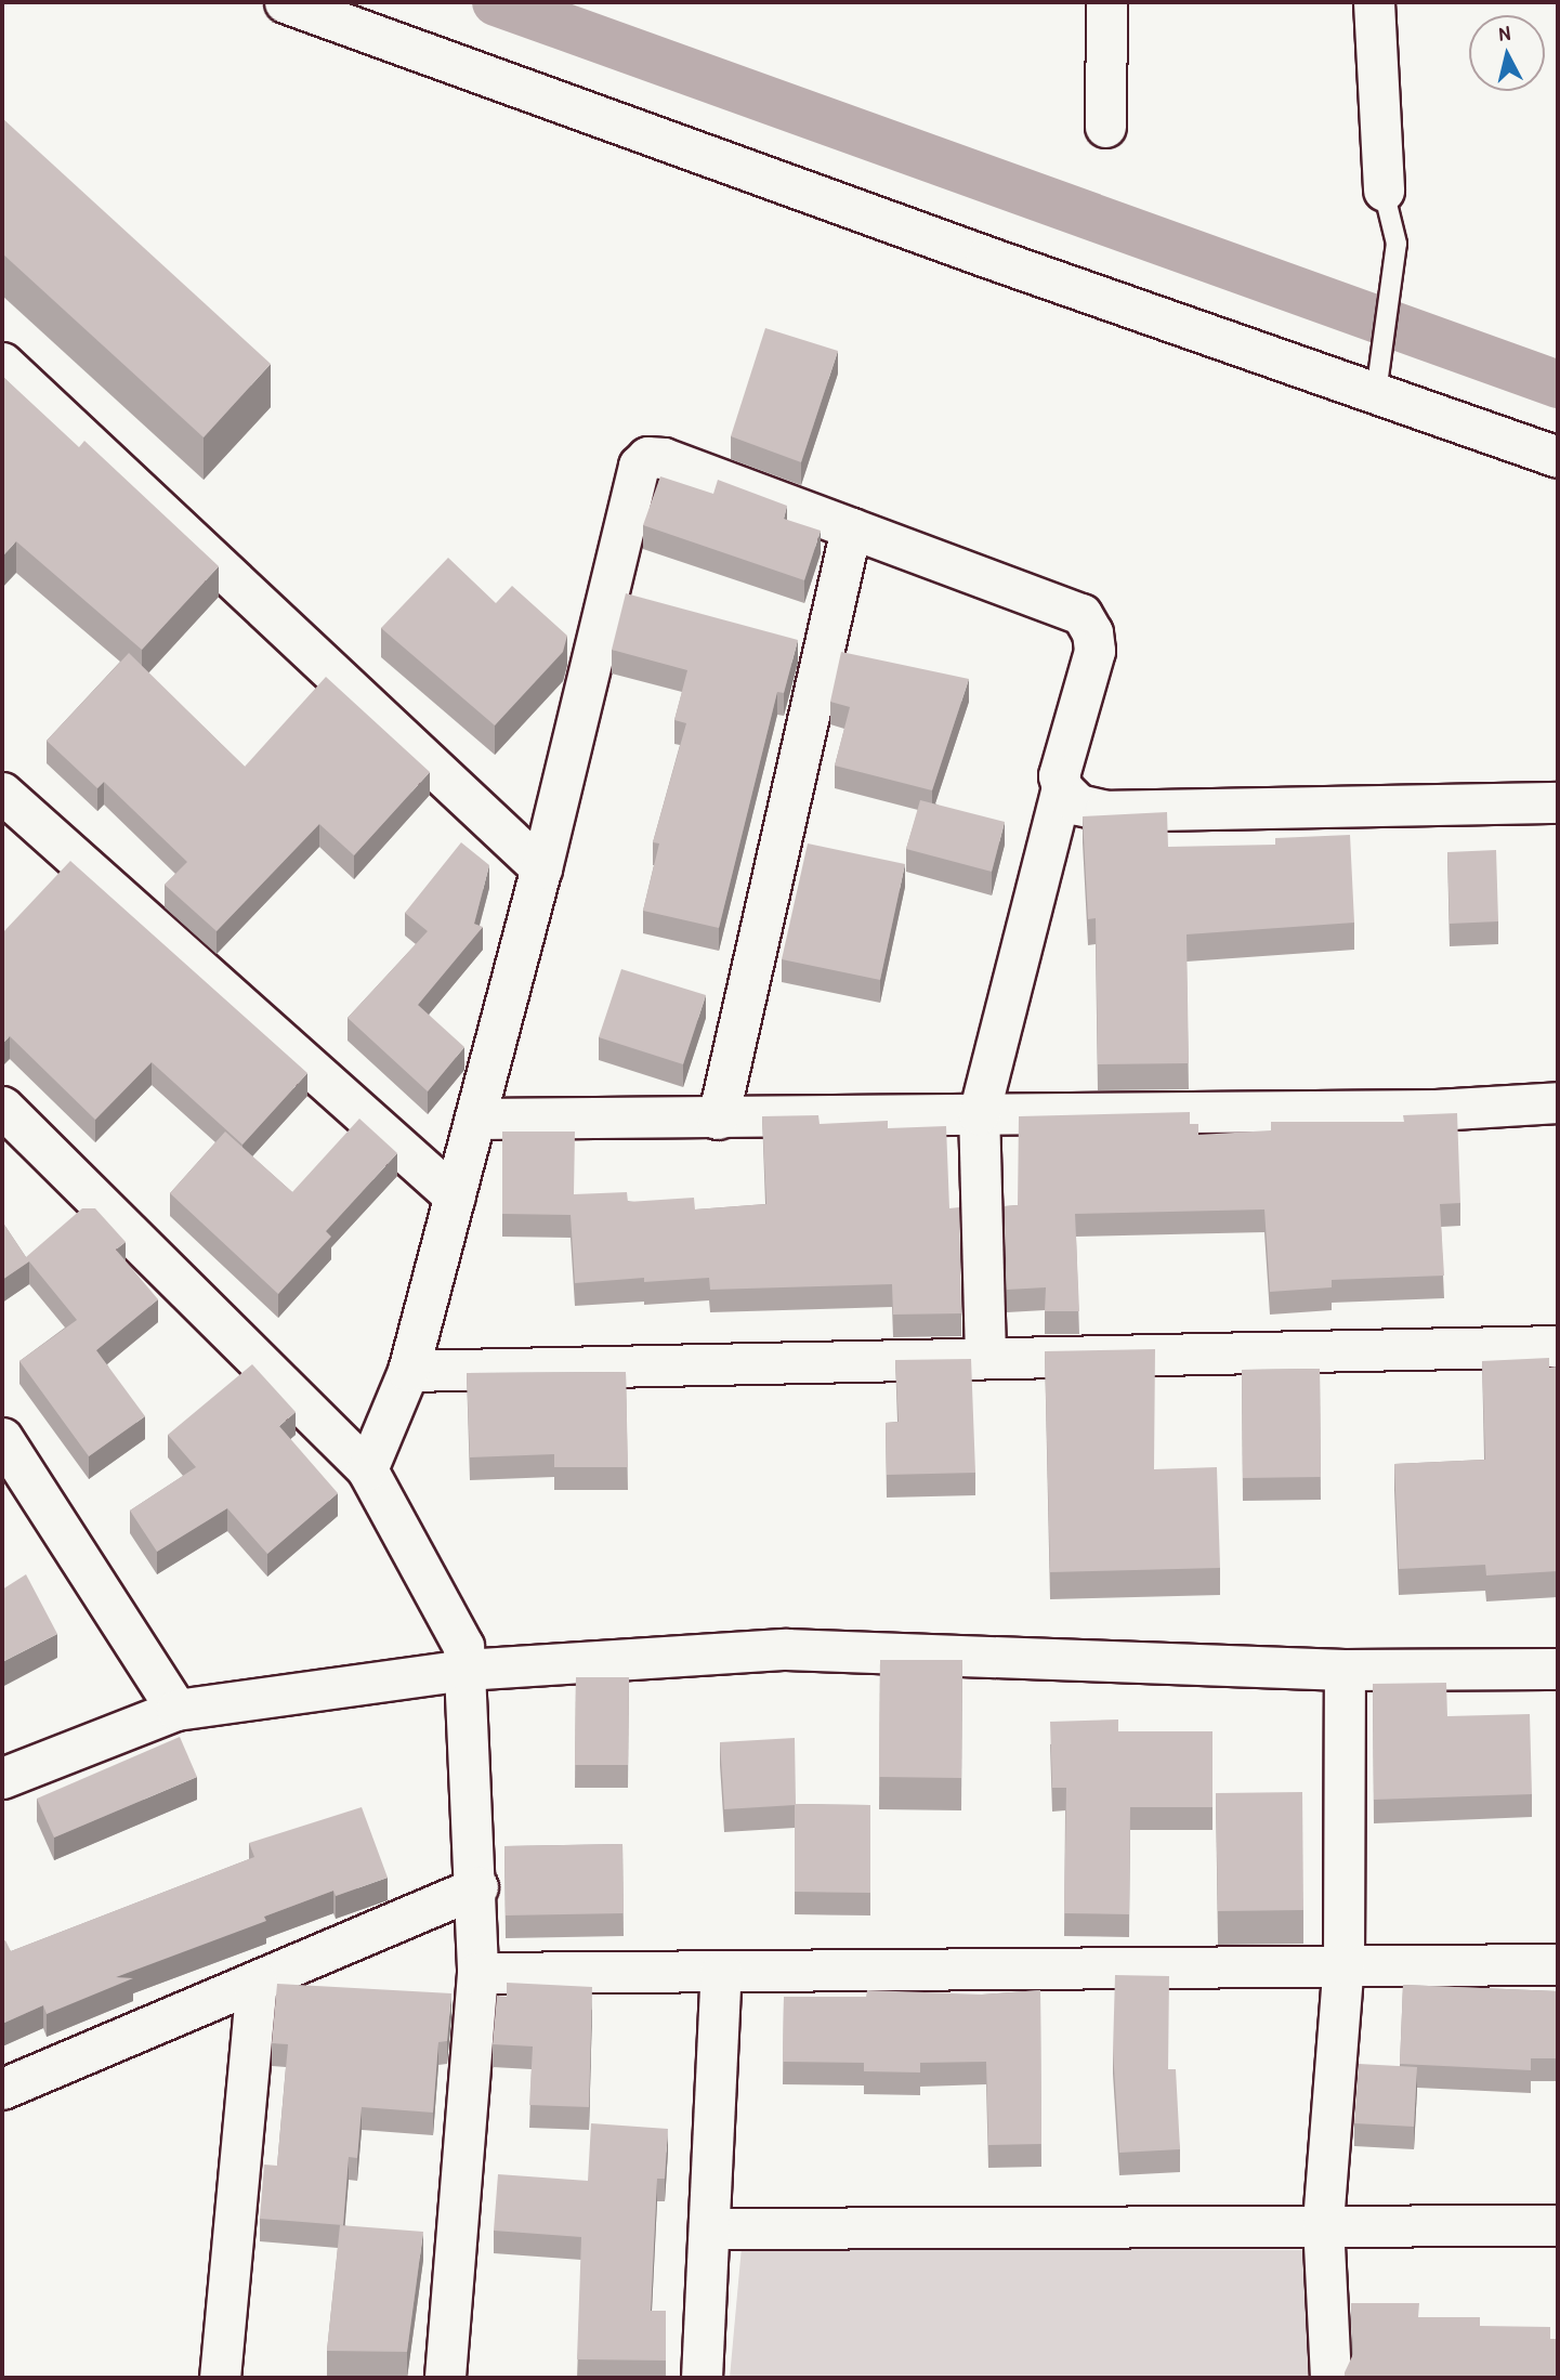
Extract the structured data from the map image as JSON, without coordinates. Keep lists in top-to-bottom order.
{
  "north": "top"
}
